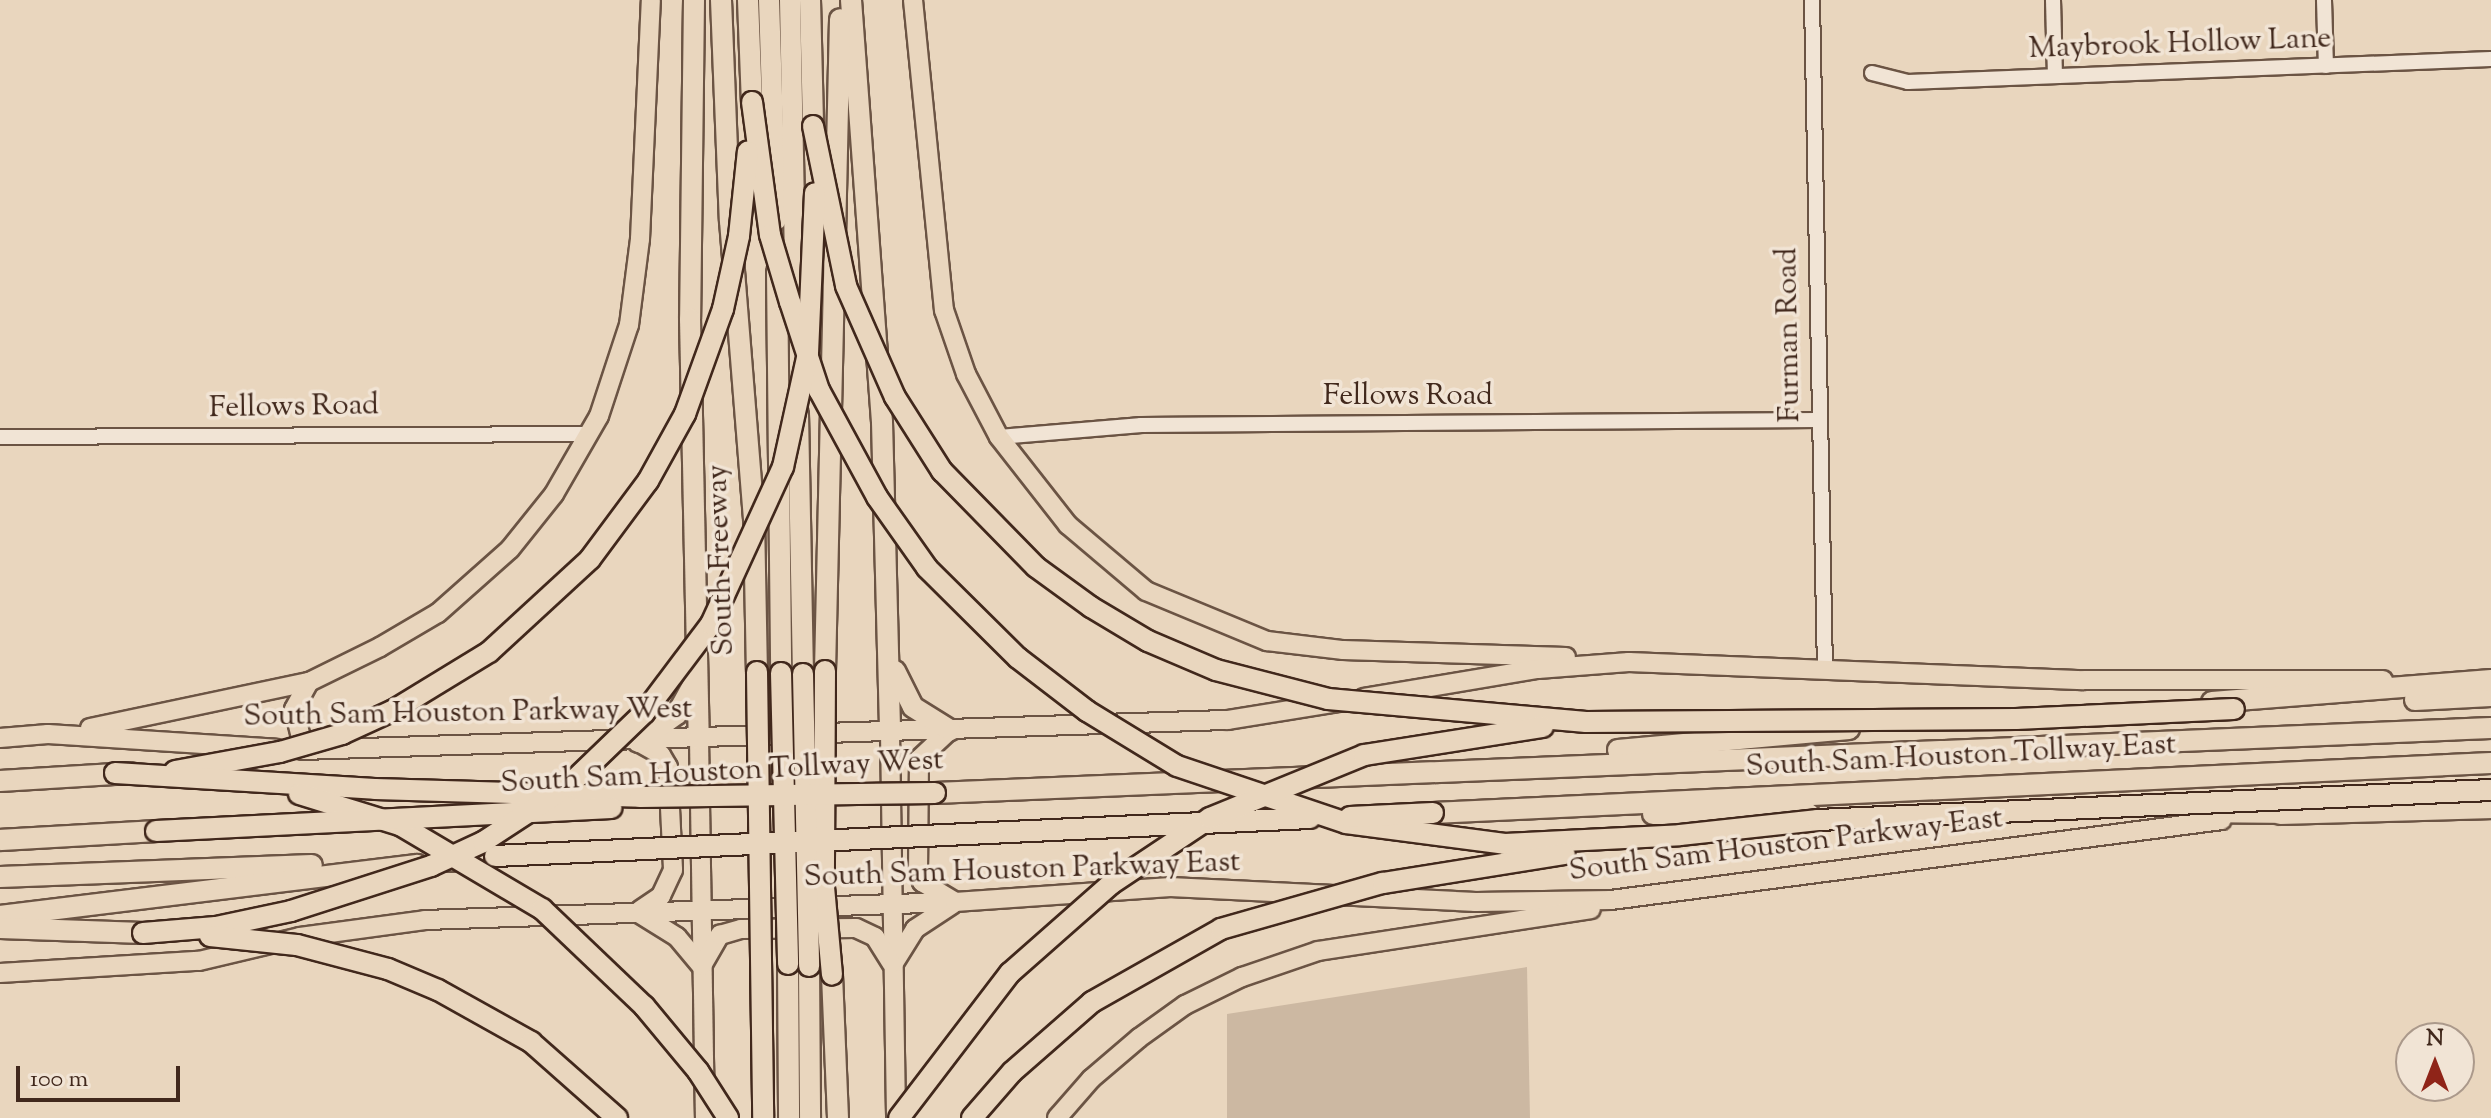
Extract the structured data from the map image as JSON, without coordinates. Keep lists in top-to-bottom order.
{
  "streets": {
    "highway": ["South Freeway", "South Sam Houston Tollway East", "South Sam Houston Tollway West"],
    "main road": ["South Sam Houston Parkway West", "South Sam Houston Parkway East"],
    "street": ["Maybrook Hollow Lane", "Furman Road", "Fellows Road"]
  },
  "crossings": [
    ["Furman Road", "Fellows Road"],
    ["South Sam Houston Tollway East", "South Sam Houston Tollway West"]
  ],
  "scale_bar": "100 m",
  "north": "top"
}
